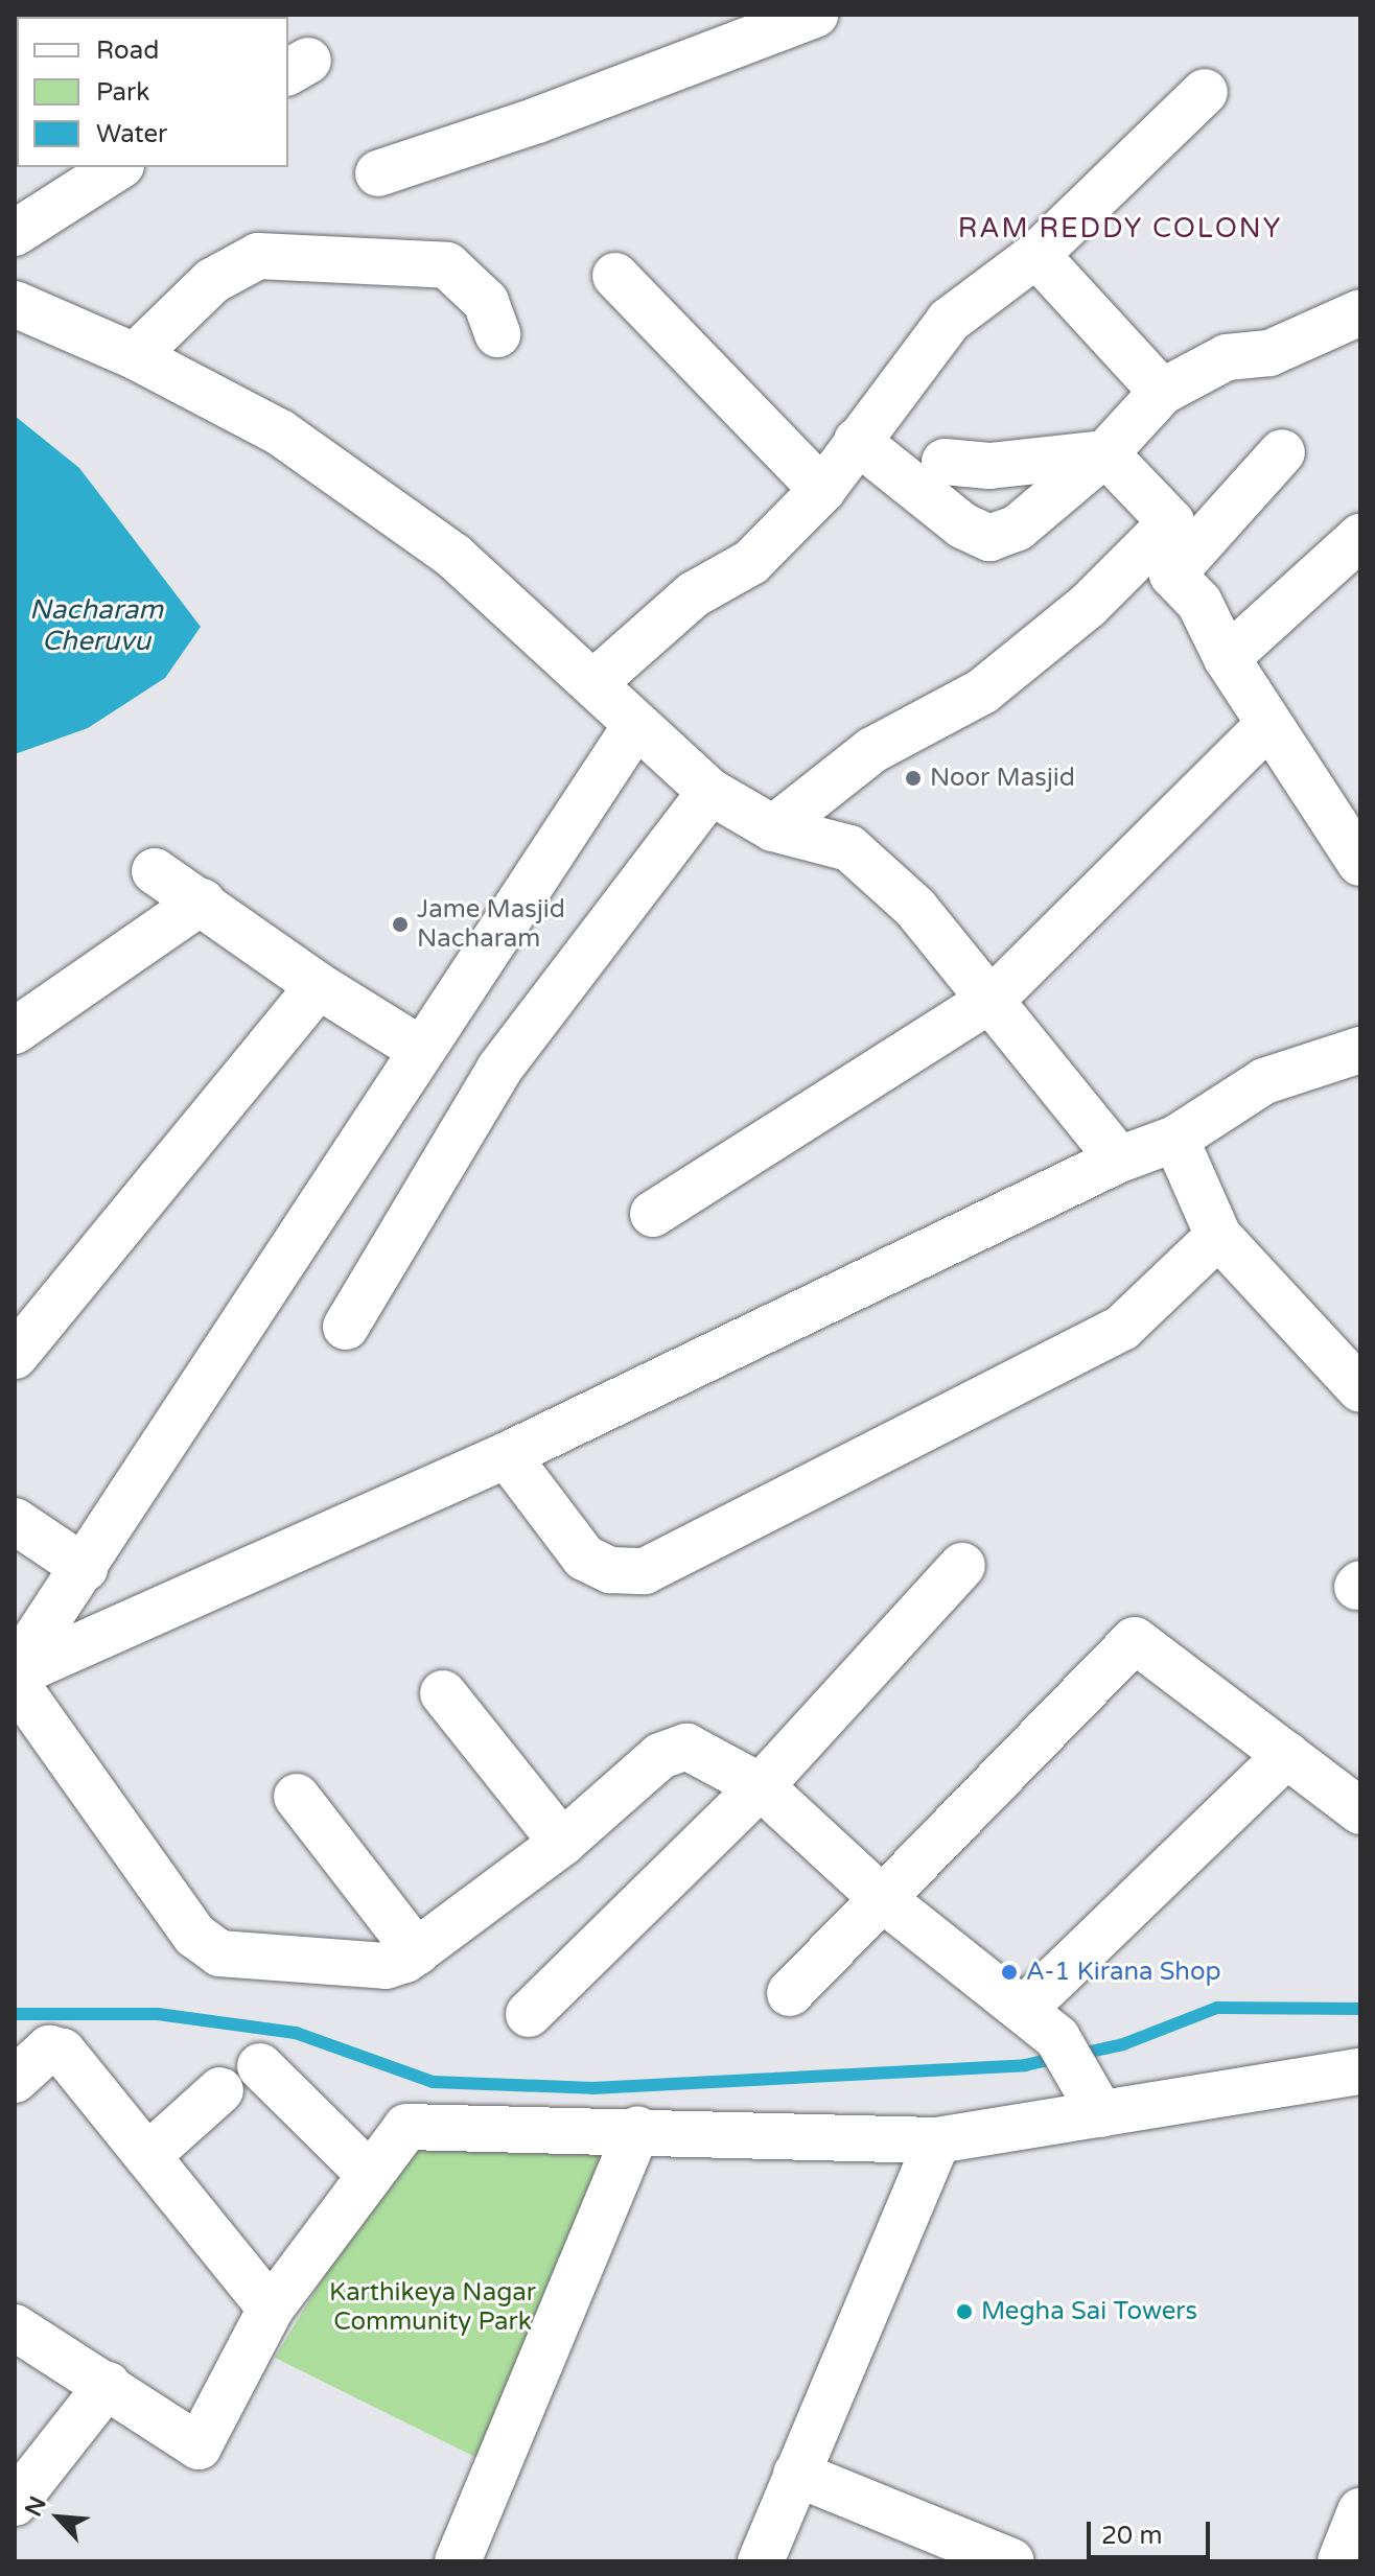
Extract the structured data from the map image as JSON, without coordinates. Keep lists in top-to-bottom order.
{
  "districts": ["RAM REDDY COLONY"],
  "water": ["Nacharam Cheruvu"],
  "parks": ["Karthikeya Nagar Community Park"],
  "places": [
    "Noor Masjid",
    "Jame Masjid Nacharam",
    "A-1 Kirana Shop",
    "Megha Sai Towers"
  ],
  "legend": ["Road", "Park", "Water"],
  "scale_bar": "20 m",
  "north": "top left"
}
